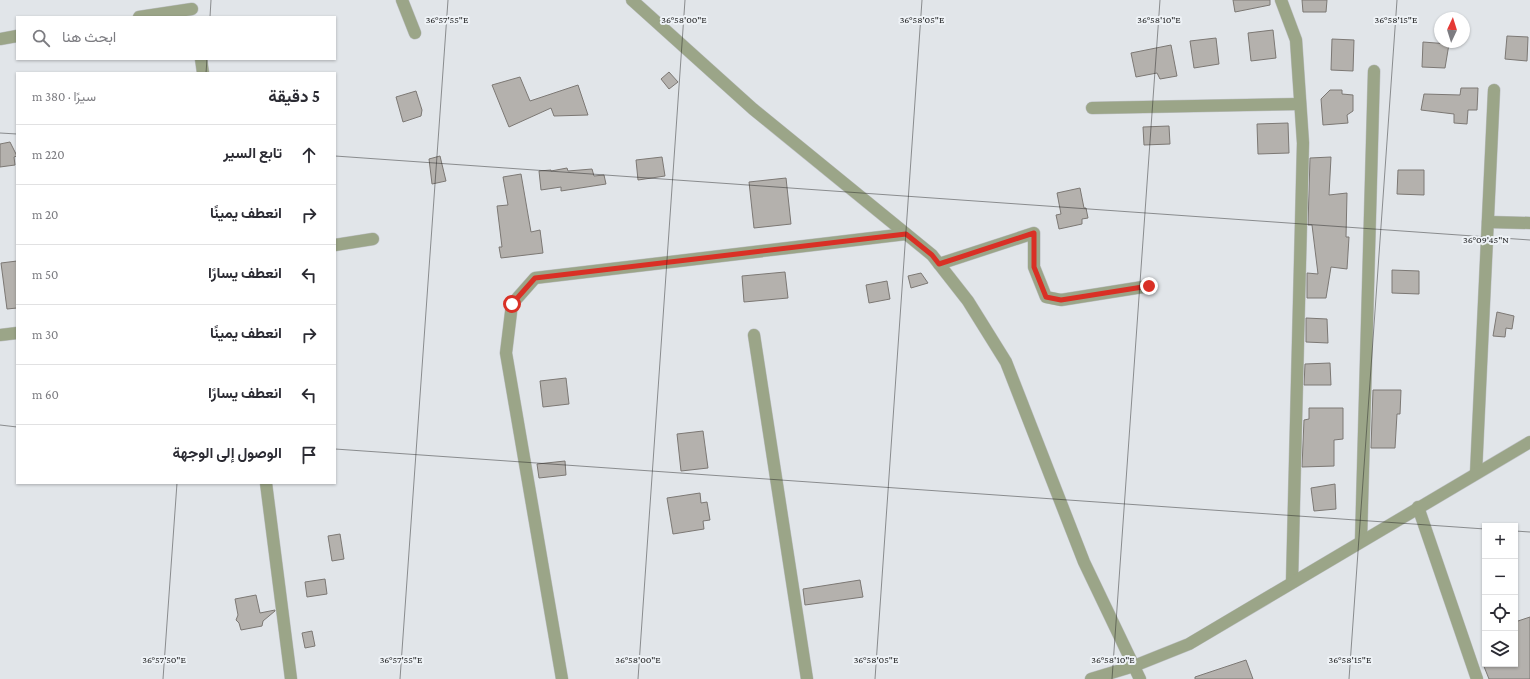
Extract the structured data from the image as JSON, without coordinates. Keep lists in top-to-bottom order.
{
  "north": "top",
  "page": {
    "search": "ابحث هنا",
    "heading": ["5 دقيقة", "سيرًا · 380 m"],
    "list": [
      ["تابع السير", "220 m"],
      ["انعطف يمينًا", "20 m"],
      ["انعطف يسارًا", "50 m"],
      ["انعطف يمينًا", "30 m"],
      ["انعطف يسارًا", "60 m"],
      "الوصول إلى الوجهة"
    ],
    "map_buttons": ["+", "−"]
  },
  "coordinates": [
    "36°57'55\"E",
    "36°58'00\"E",
    "36°58'05\"E",
    "36°58'10\"E",
    "36°58'15\"E",
    "36°09'45\"N",
    "36°57'50\"E"
  ]
}
